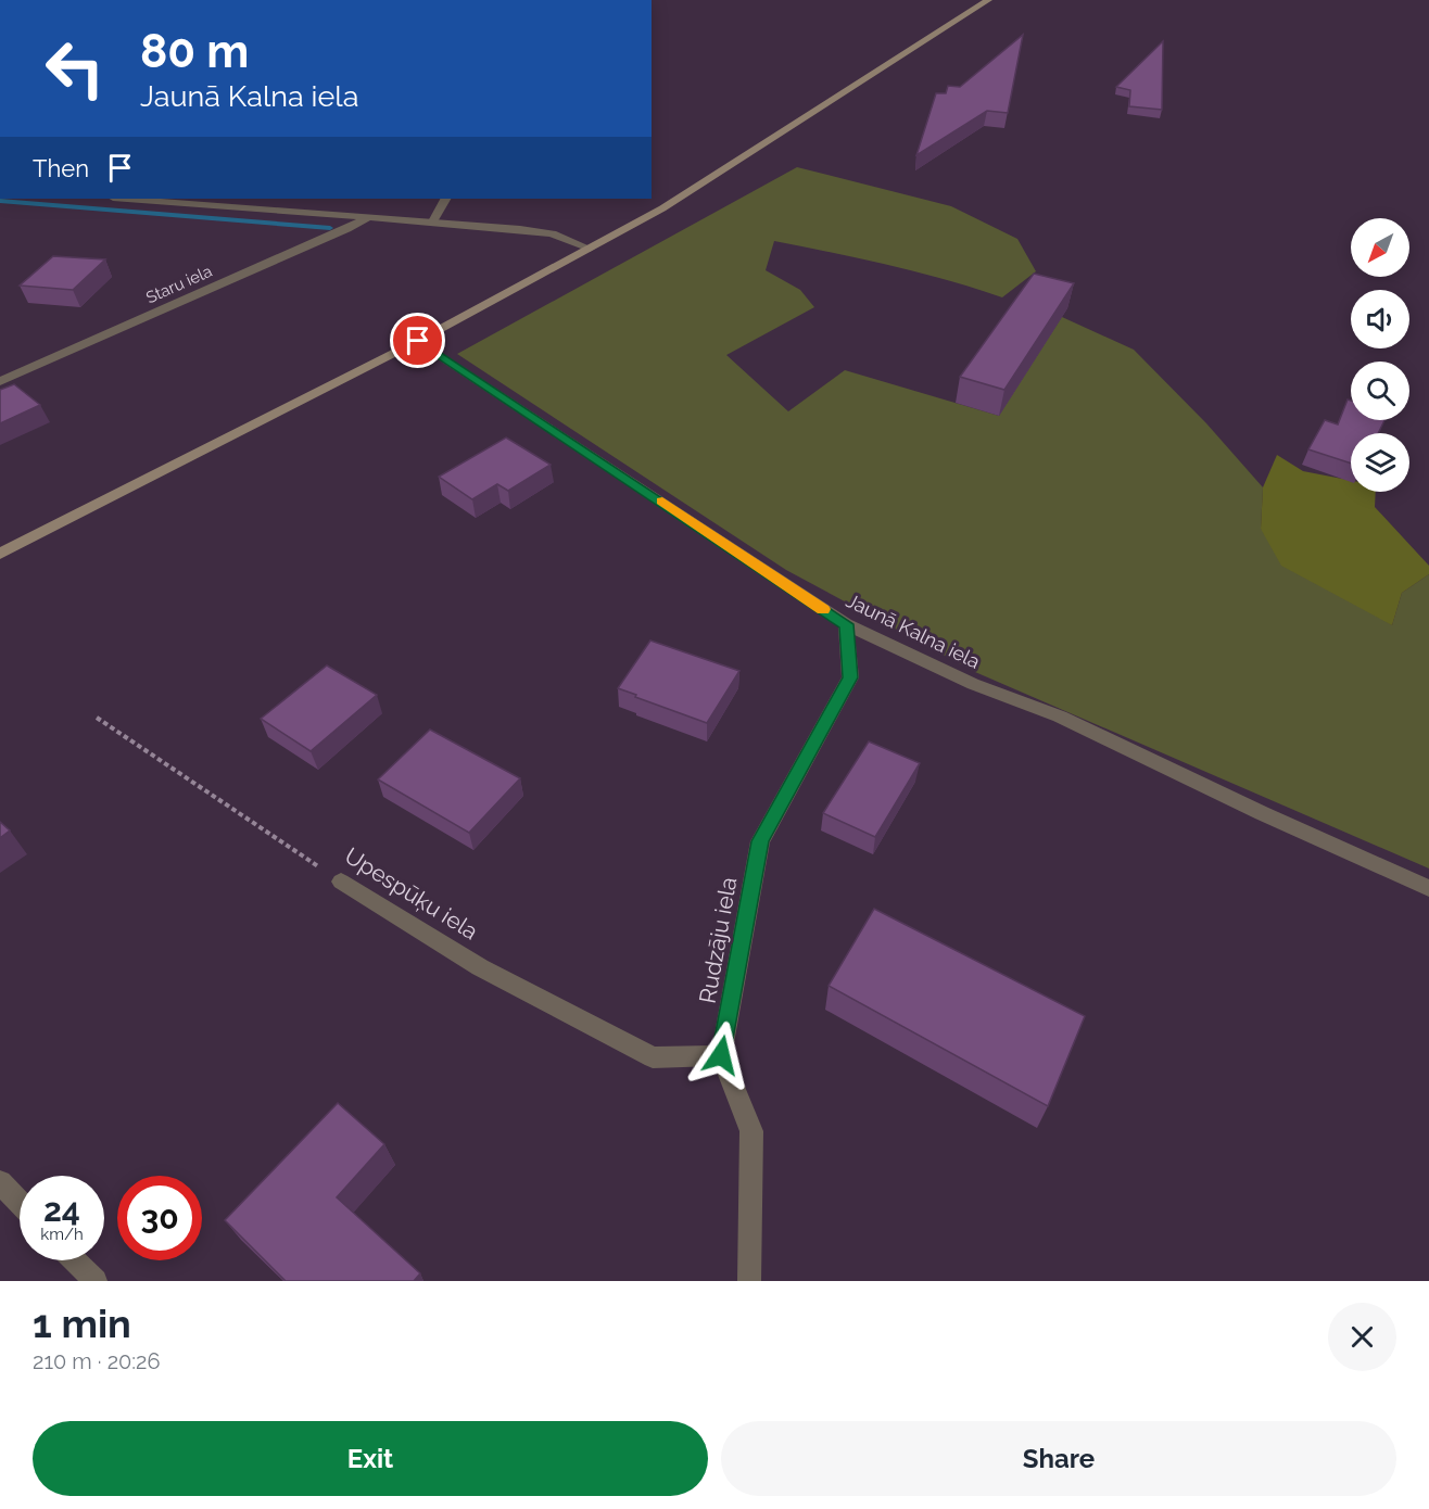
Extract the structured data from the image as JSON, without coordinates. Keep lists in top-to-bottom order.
{
  "streets": {
    "street": [
      "Staru iela",
      "Jaunā Kalna iela",
      "Upespūķu iela",
      "Rudzāju iela"
    ]
  },
  "crossings": [
    ["Jaunā Kalna iela", "Rudzāju iela"],
    ["Upespūķu iela", "Rudzāju iela"]
  ],
  "north": "bottom left",
  "page": {
    "turn": ["80 m", "Jaunā Kalna iela"],
    "then": "Then",
    "speed": "24 km/h",
    "limit": "30",
    "heading": ["1 min", "210 m · 20:26"],
    "buttons": ["Exit", "Share"]
  }
}
